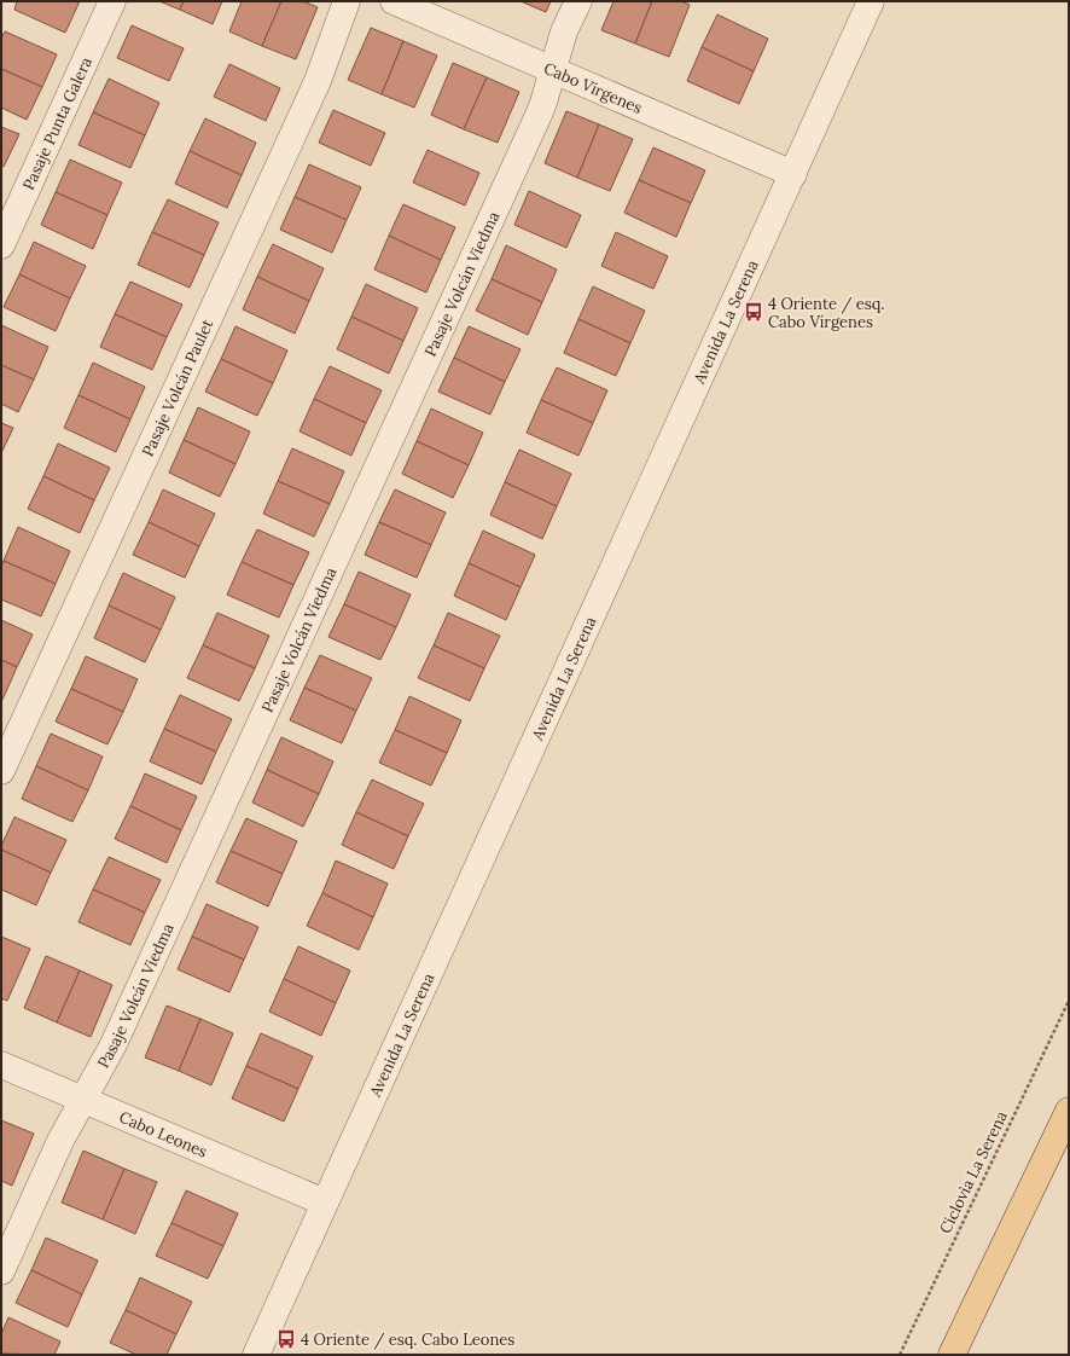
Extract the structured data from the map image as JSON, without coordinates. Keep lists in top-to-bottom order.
{
  "streets": {
    "street": [
      "Cabo Vírgenes",
      "Pasaje Punta Galera",
      "Pasaje Volcán Viedma",
      "Avenida La Serena",
      "Pasaje Volcán Paulet",
      "Cabo Leones"
    ],
    "path": ["Ciclovìa La Serena"]
  },
  "crossings": [
    ["Cabo Vírgenes", "Pasaje Volcán Viedma"],
    ["Cabo Vírgenes", "Avenida La Serena"],
    ["Pasaje Volcán Viedma", "Cabo Leones"],
    ["Avenida La Serena", "Cabo Leones"]
  ],
  "places": {
    "bus stop": ["4 Oriente / esq. Cabo Vírgenes", "4 Oriente / esq. Cabo Leones"]
  }
}
